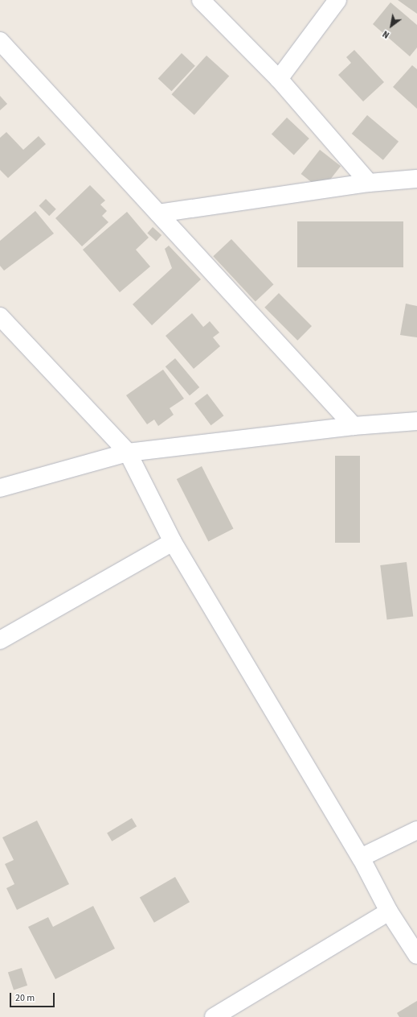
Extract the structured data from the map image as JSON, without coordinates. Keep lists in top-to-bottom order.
{
  "scale_bar": "20 m",
  "north": "bottom left"
}
